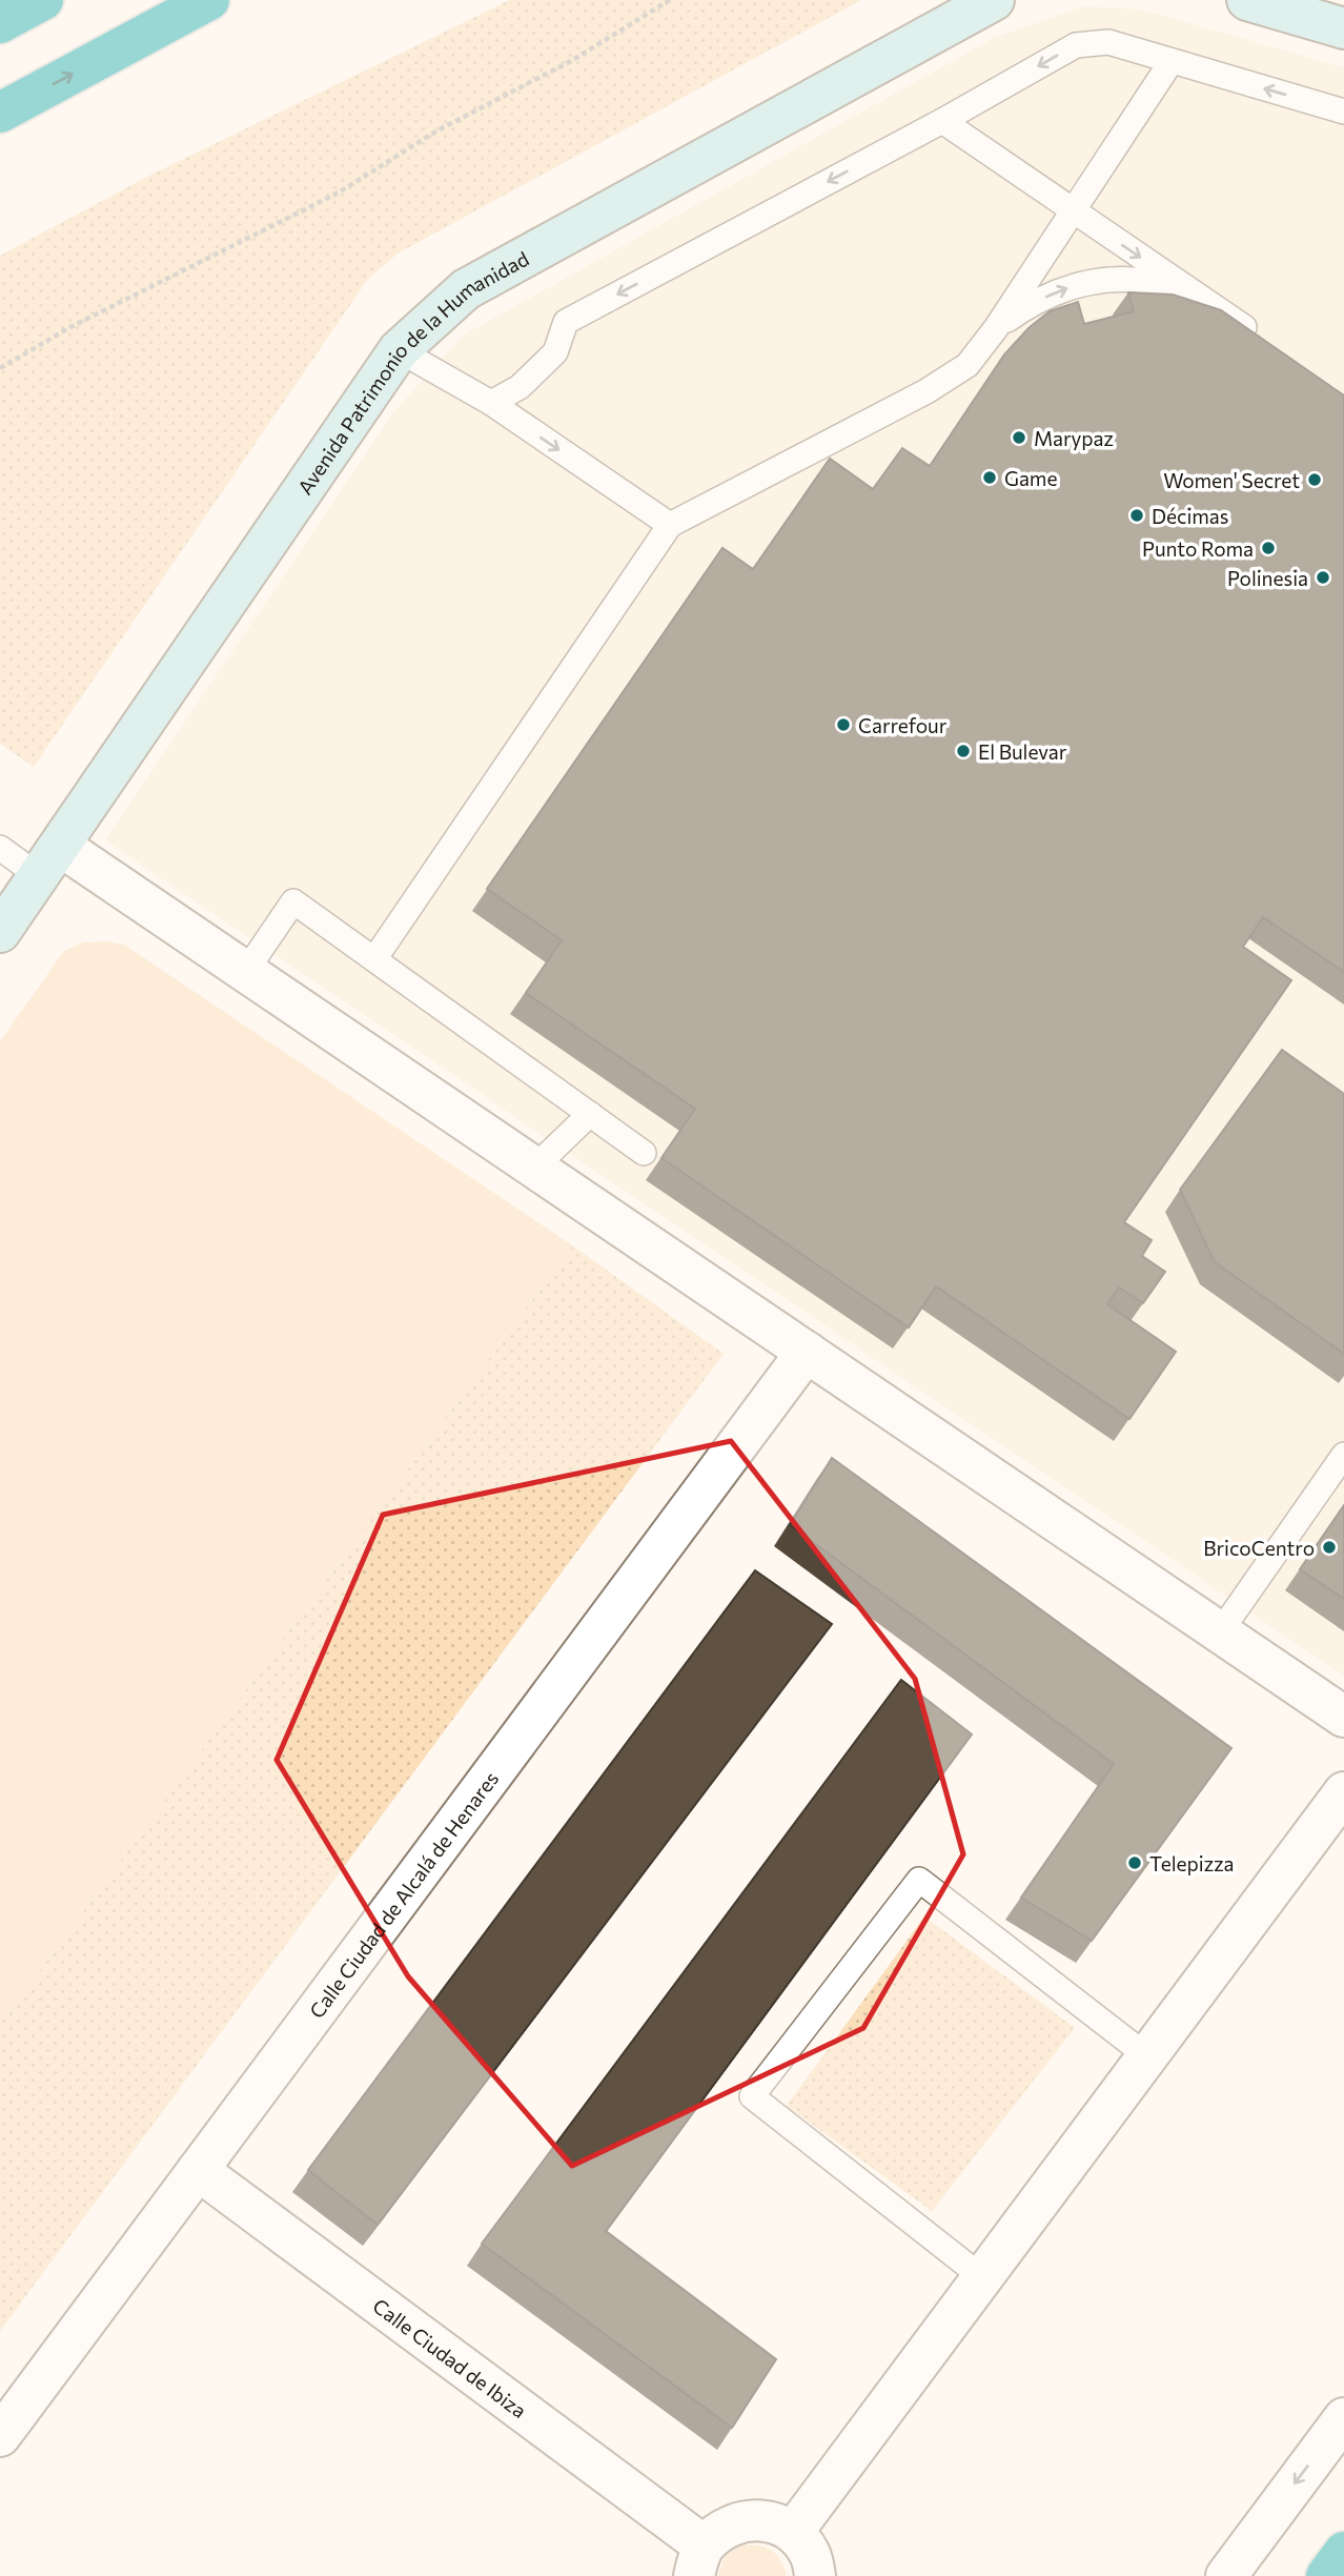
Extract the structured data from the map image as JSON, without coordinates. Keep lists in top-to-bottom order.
{
  "streets": {
    "street": ["Avenida Patrimonio de la Humanidad", "Calle Ciudad de Alcalá de Henares", "Calle Ciudad de Ibiza"]
  },
  "crossings": [
    ["Calle Ciudad de Alcalá de Henares", "Calle Ciudad de Ibiza"]
  ],
  "places": [
    "Marypaz",
    "Game",
    "Women' Secret",
    "Décimas",
    "Punto Roma",
    "Polinesia",
    "Carrefour",
    "El Bulevar",
    "BricoCentro",
    "Telepizza"
  ]
}
